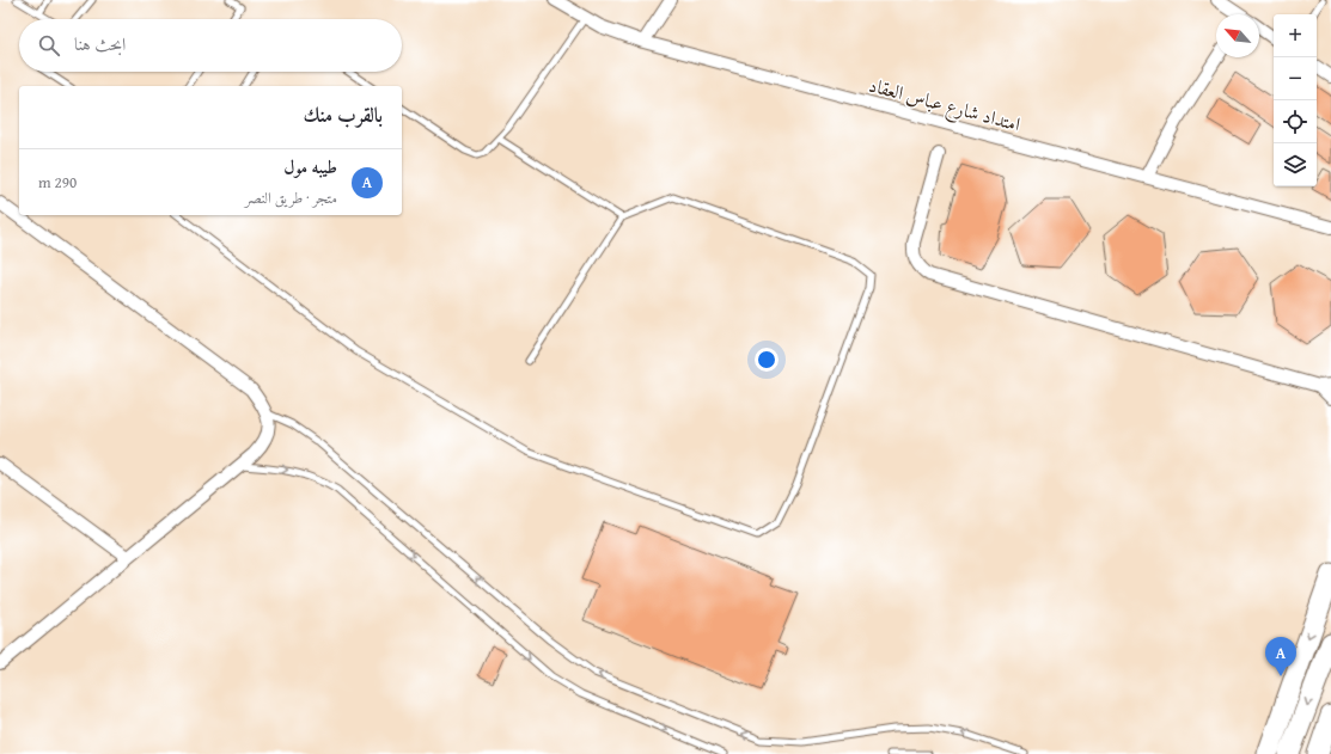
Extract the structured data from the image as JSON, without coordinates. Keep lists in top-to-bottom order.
{
  "streets": {
    "street": ["امتداد شارع عباس العقاد"]
  },
  "north": "top left",
  "page": {
    "map_buttons": ["+", "−"],
    "search": "ابحث هنا",
    "heading": "بالقرب منك",
    "list": [
      {
        "mark": "A",
        "name": "طيبه مول",
        "note": "متجر · طريق النصر",
        "value": "290 m"
      }
    ],
    "pins": "A"
  }
}
